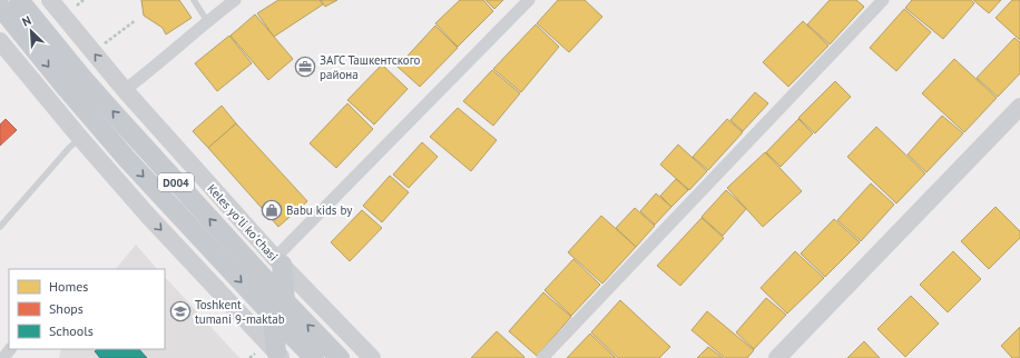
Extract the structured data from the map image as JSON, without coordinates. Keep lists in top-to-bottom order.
{
  "streets": {
    "main road": ["D004", "Keles yoʻli koʻchasi"]
  },
  "places": {
    "office": ["ЗАГС Ташкентского района"],
    "shop": ["Babu kids by"],
    "school or university": ["Toshkent tumani 9-maktab"]
  },
  "legend": ["Homes", "Shops", "Schools"],
  "north": "top left"
}
